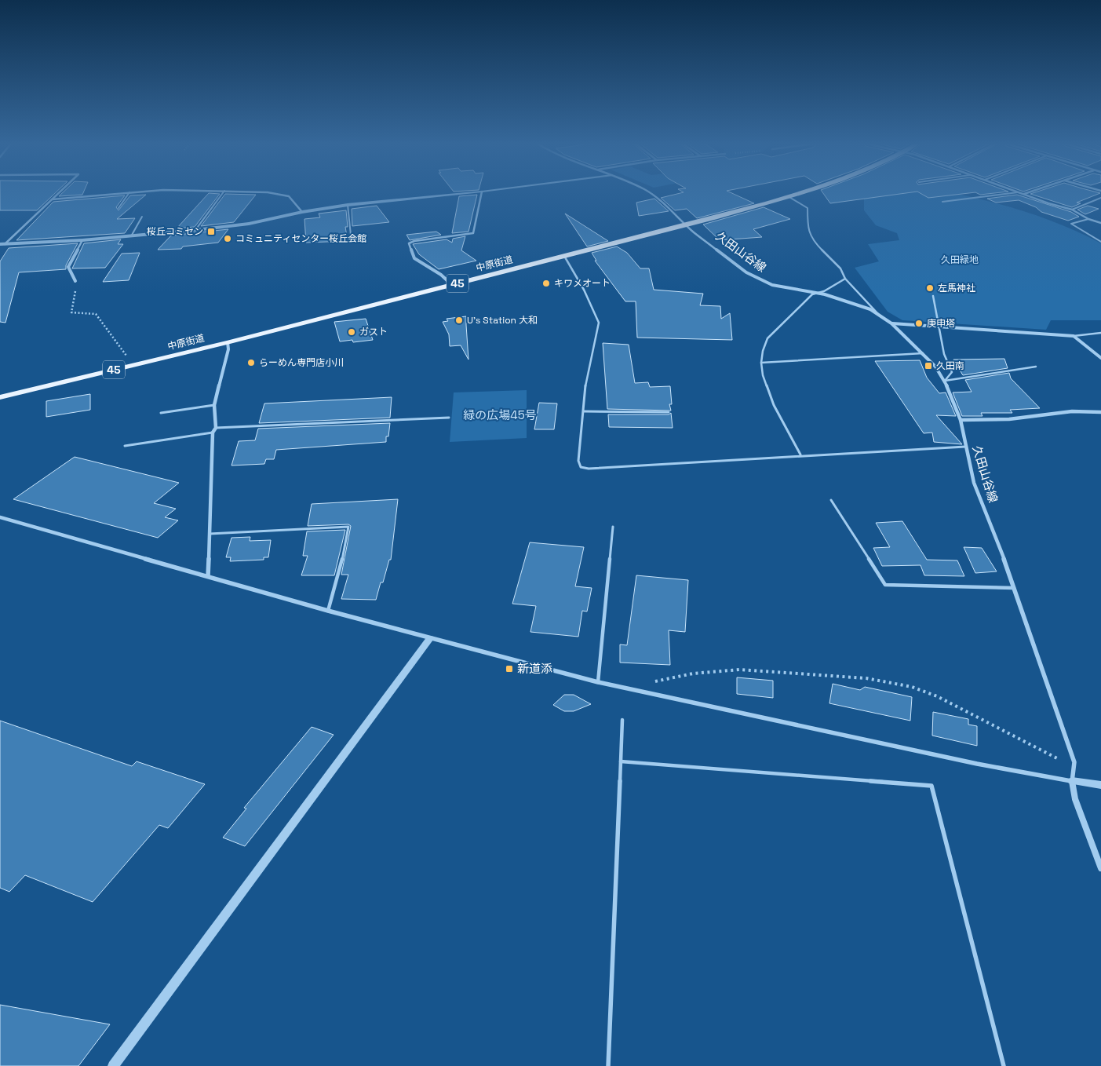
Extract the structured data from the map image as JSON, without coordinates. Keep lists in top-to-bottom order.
{
  "streets": {
    "main road": ["中原街道", "45"],
    "street": ["久田山谷線"]
  },
  "crossings": [
    ["久田山谷線", "中原街道"]
  ],
  "parks": ["久田緑地", "緑の広場45号"],
  "places": {
    "transit": ["桜丘コミセン", "久田南", "新道添"],
    "other": [
      "コミュニティセンター桜丘会館",
      "キワメオート",
      "左馬神社",
      "U’s Station 大和",
      "庚申塔",
      "ガスト",
      "らーめん専門店小川"
    ]
  }
}
